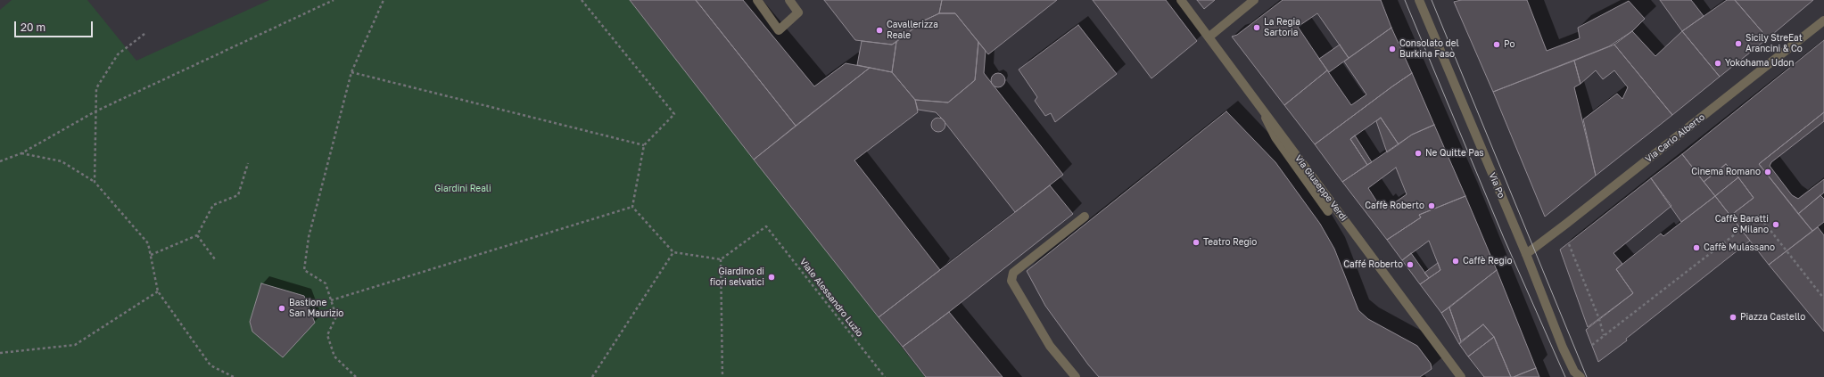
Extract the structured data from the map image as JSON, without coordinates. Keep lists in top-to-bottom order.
{
  "streets": {
    "street": ["Via Carlo Alberto", "Via Po", "Via Giuseppe Verdi"],
    "path": ["Viale Alessandro Luzio"]
  },
  "crossings": [
    ["Via Carlo Alberto", "Via Po"]
  ],
  "parks": ["Giardini Reali"],
  "places": [
    "La Regia Sartoria",
    "Cavallerizza Reale",
    "Sicily StreEat Arancini & Co",
    "Po",
    "Consolato del Burkina Faso",
    "Yokohama Udon",
    "Ne Quitte Pas",
    "Cinema Romano",
    "Caffè Roberto",
    "Caffè Baratti e Milano",
    "Teatro Regio",
    "Caffè Mulassano",
    "Caffè Regio",
    "Caffé Roberto",
    "Giardino di fiori selvatici",
    "Bastione San Maurizio",
    "Piazza Castello"
  ],
  "scale_bar": "20 m"
}
